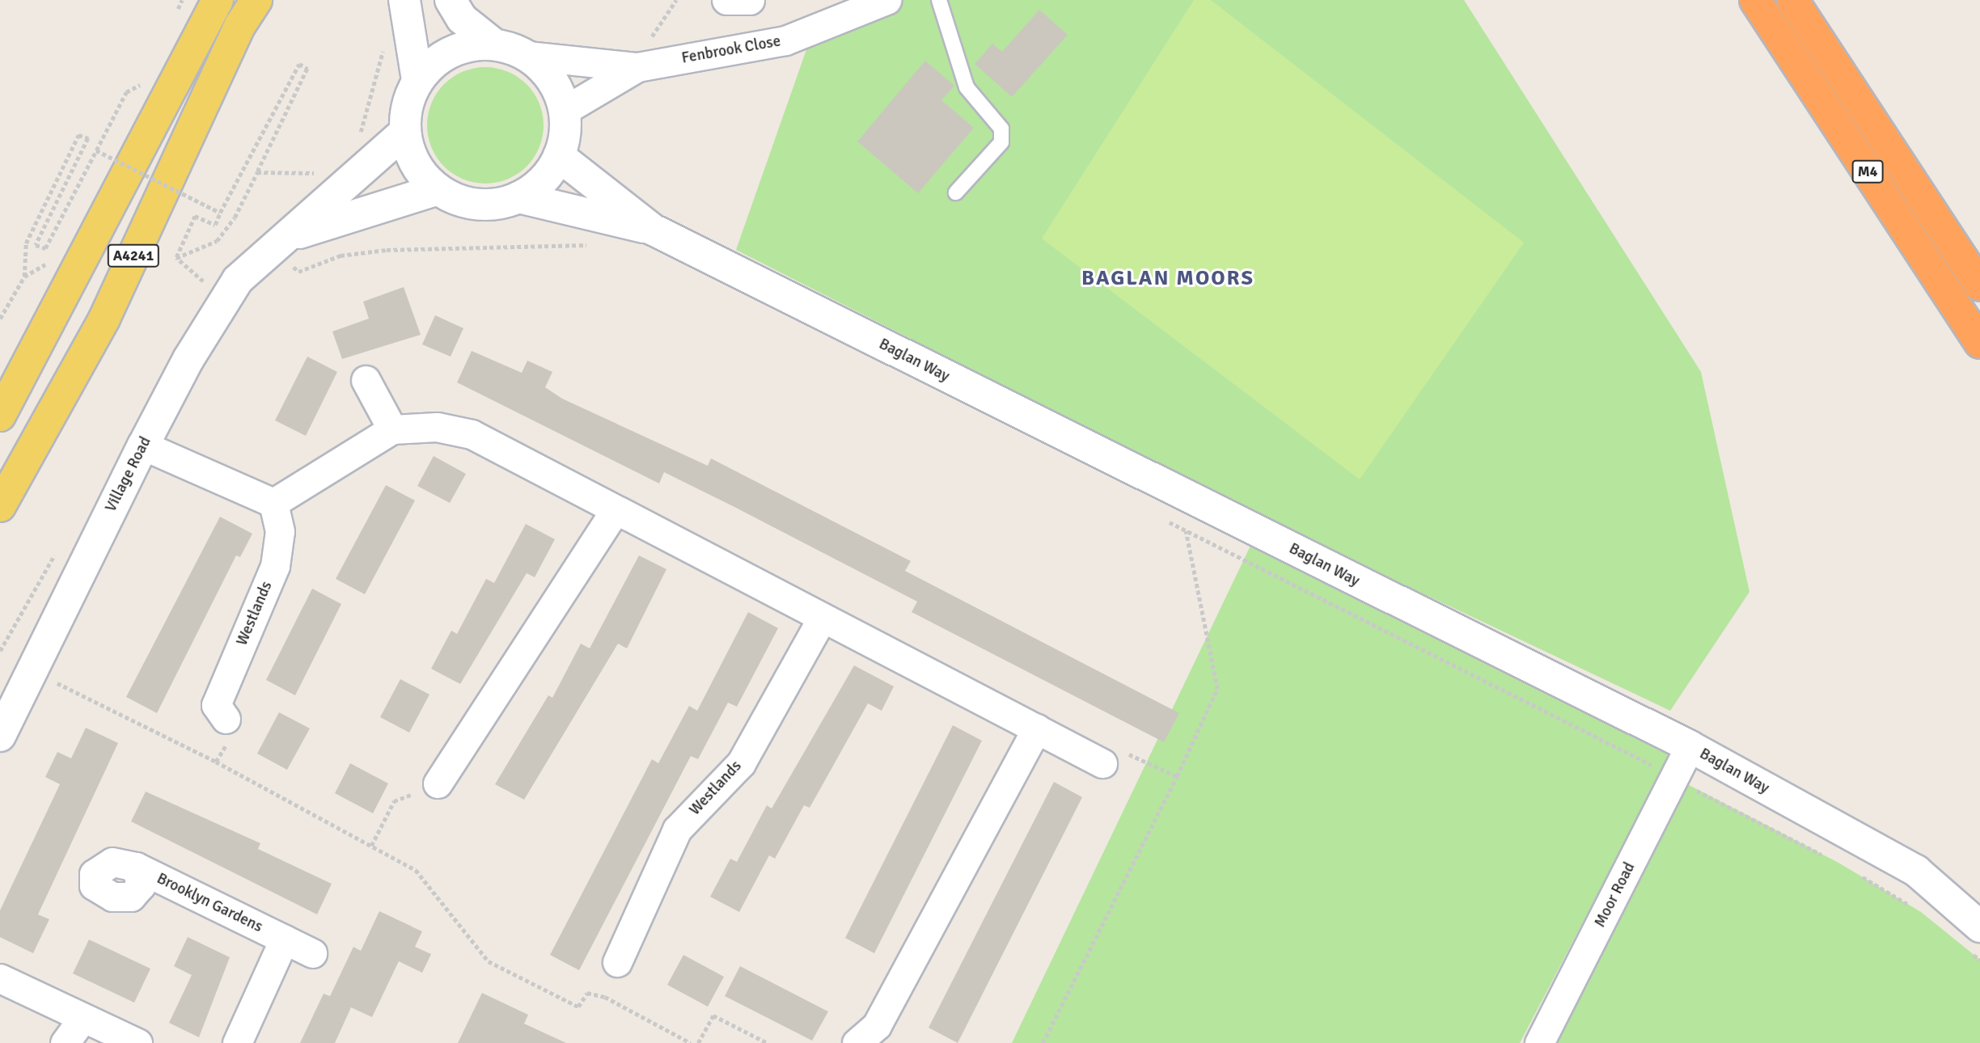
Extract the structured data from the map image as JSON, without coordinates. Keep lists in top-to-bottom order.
{
  "streets": {
    "highway": ["M4"],
    "main road": ["A4241"],
    "street": [
      "Fenbrook Close",
      "Baglan Way",
      "Village Road",
      "Westlands",
      "Moor Road",
      "Brooklyn Gardens"
    ]
  },
  "crossings": [
    ["Fenbrook Close", "Baglan Way"],
    ["Fenbrook Close", "Village Road"],
    ["Baglan Way", "Village Road"],
    ["Baglan Way", "Moor Road"]
  ],
  "districts": ["BAGLAN MOORS"]
}
